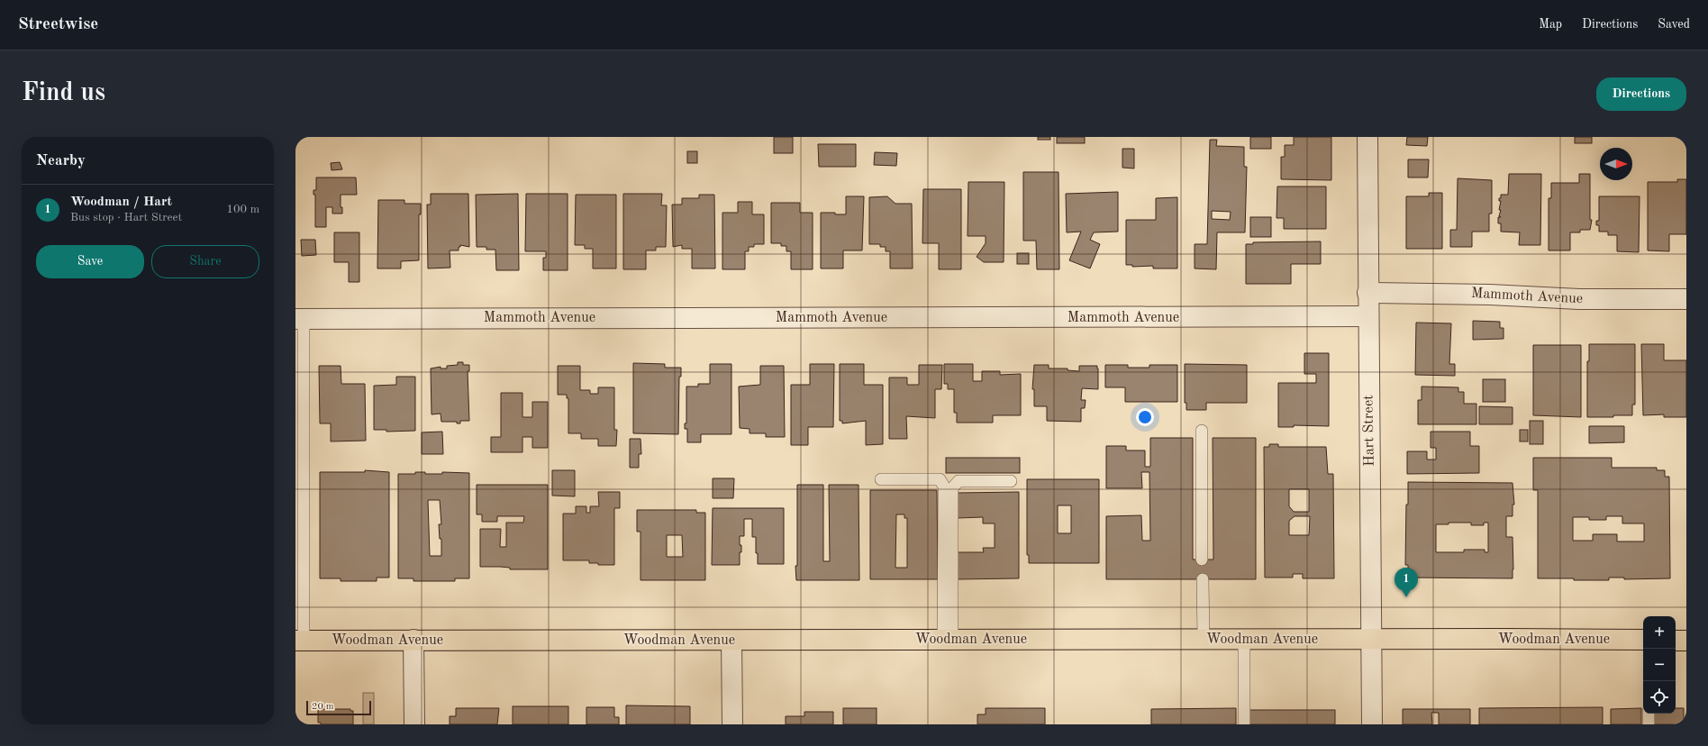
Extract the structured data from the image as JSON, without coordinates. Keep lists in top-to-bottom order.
{
  "streets": {
    "main road": ["Woodman Avenue"],
    "street": ["Mammoth Avenue", "Hart Street"]
  },
  "crossings": [
    ["Mammoth Avenue", "Hart Street"],
    ["Hart Street", "Woodman Avenue"]
  ],
  "scale_bar": "20 m",
  "north": "right",
  "page": {
    "header": "Streetwise",
    "nav": ["Map", "Directions", "Saved"],
    "buttons": [
      "Directions",
      ["Save", "Share"]
    ],
    "title": "Find us",
    "heading": "Nearby",
    "list": [
      {
        "mark": "1",
        "name": "Woodman / Hart",
        "note": "Bus stop · Hart Street",
        "value": "100 m"
      }
    ],
    "pins": "1",
    "map_buttons": ["+", "−"],
    "scale": "20 m"
  }
}
